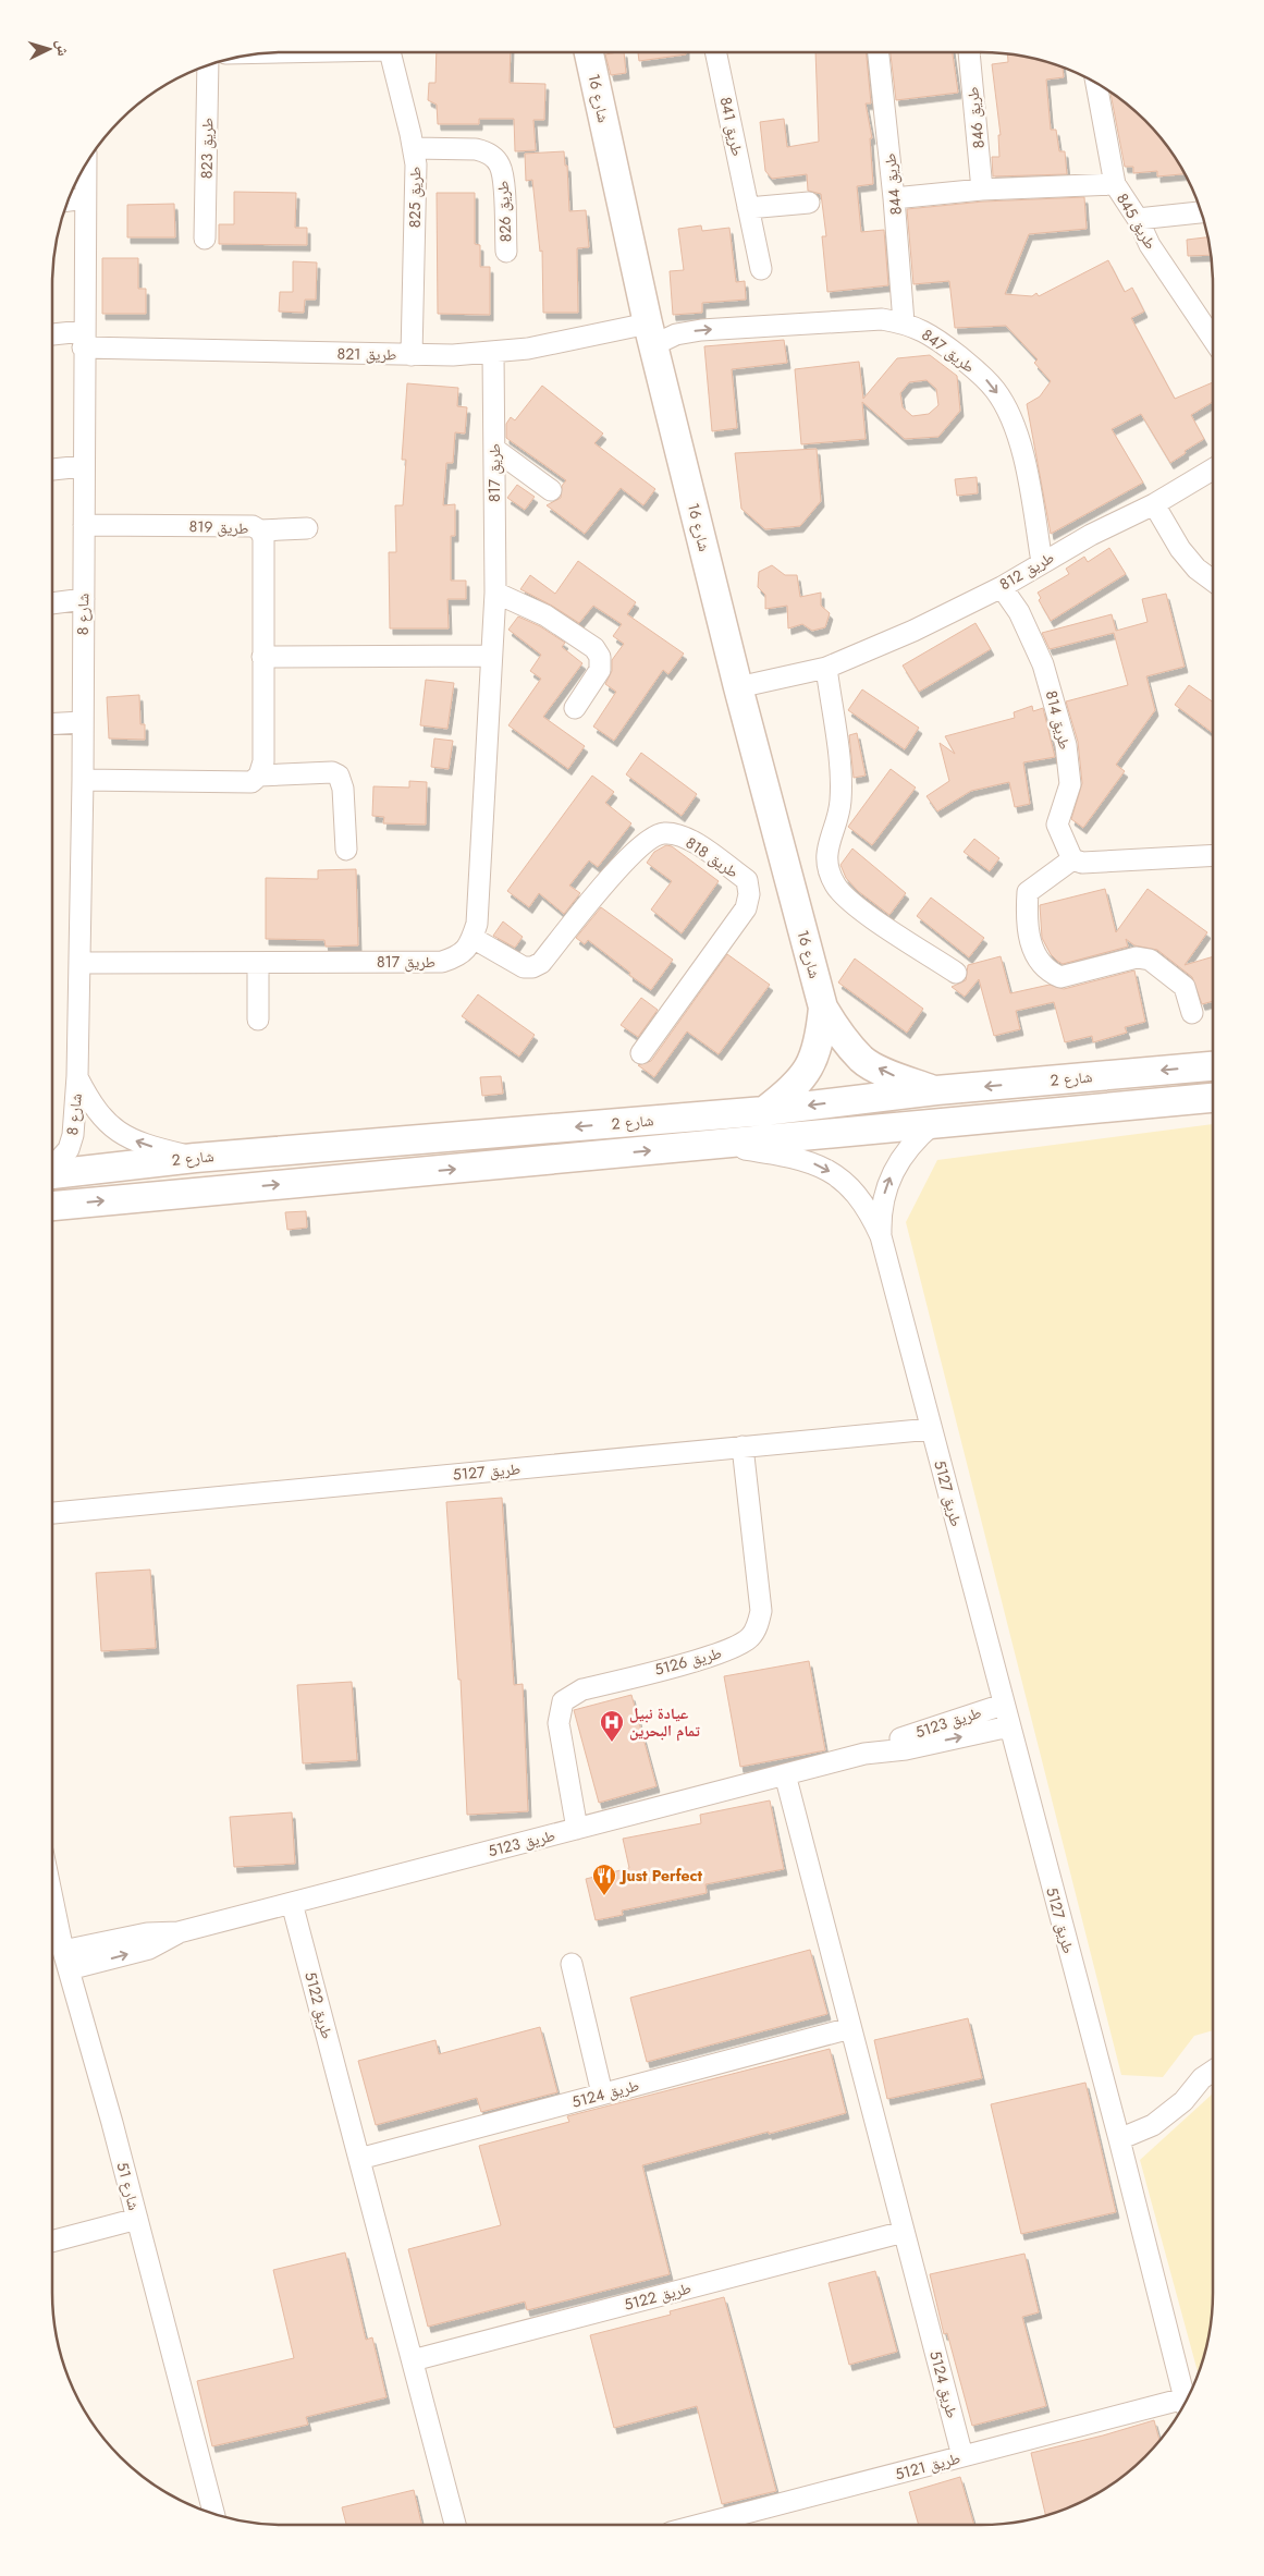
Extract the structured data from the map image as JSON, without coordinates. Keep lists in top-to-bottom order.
{
  "streets": {
    "main road": ["شارع 16", "شارع 2"],
    "street": [
      "طريق 846",
      "طريق 841",
      "طريق 823",
      "طريق 844",
      "طريق 825",
      "طريق 826",
      "طريق 845",
      "طريق 847",
      "طريق 821",
      "طريق 817",
      "طريق 819",
      "طريق 812",
      "شارع 8",
      "طريق 814",
      "طريق 818",
      "طريق 5127",
      "طريق 5126",
      "طريق 5123",
      "طريق 5122",
      "طريق 5124",
      "شارع 51",
      "طريق 5121"
    ]
  },
  "crossings": [
    ["شارع 16", "طريق 847"],
    ["شارع 16", "طريق 821"],
    ["شارع 16", "طريق 812"],
    ["شارع 16", "شارع 2"],
    ["طريق 844", "طريق 847"],
    ["طريق 825", "طريق 826"],
    ["طريق 825", "طريق 821"],
    ["طريق 847", "طريق 821"],
    ["طريق 847", "طريق 812"],
    ["طريق 821", "طريق 817"],
    ["طريق 821", "شارع 8"],
    ["طريق 817", "شارع 8"],
    ["طريق 817", "طريق 818"],
    ["طريق 819", "شارع 8"],
    ["طريق 812", "طريق 814"],
    ["شارع 8", "شارع 2"],
    ["شارع 2", "طريق 5127"],
    ["طريق 5127", "طريق 5126"],
    ["طريق 5127", "طريق 5123"],
    ["طريق 5126", "طريق 5123"],
    ["طريق 5123", "طريق 5122"],
    ["طريق 5123", "طريق 5124"],
    ["طريق 5123", "شارع 51"],
    ["طريق 5122", "طريق 5124"],
    ["طريق 5124", "طريق 5121"]
  ],
  "one_way": ["طريق 847"],
  "places": {
    "hospital": ["عيادة نبيل تمام البحرين"],
    "restaurant": ["Just Perfect"]
  },
  "north": "right"
}
